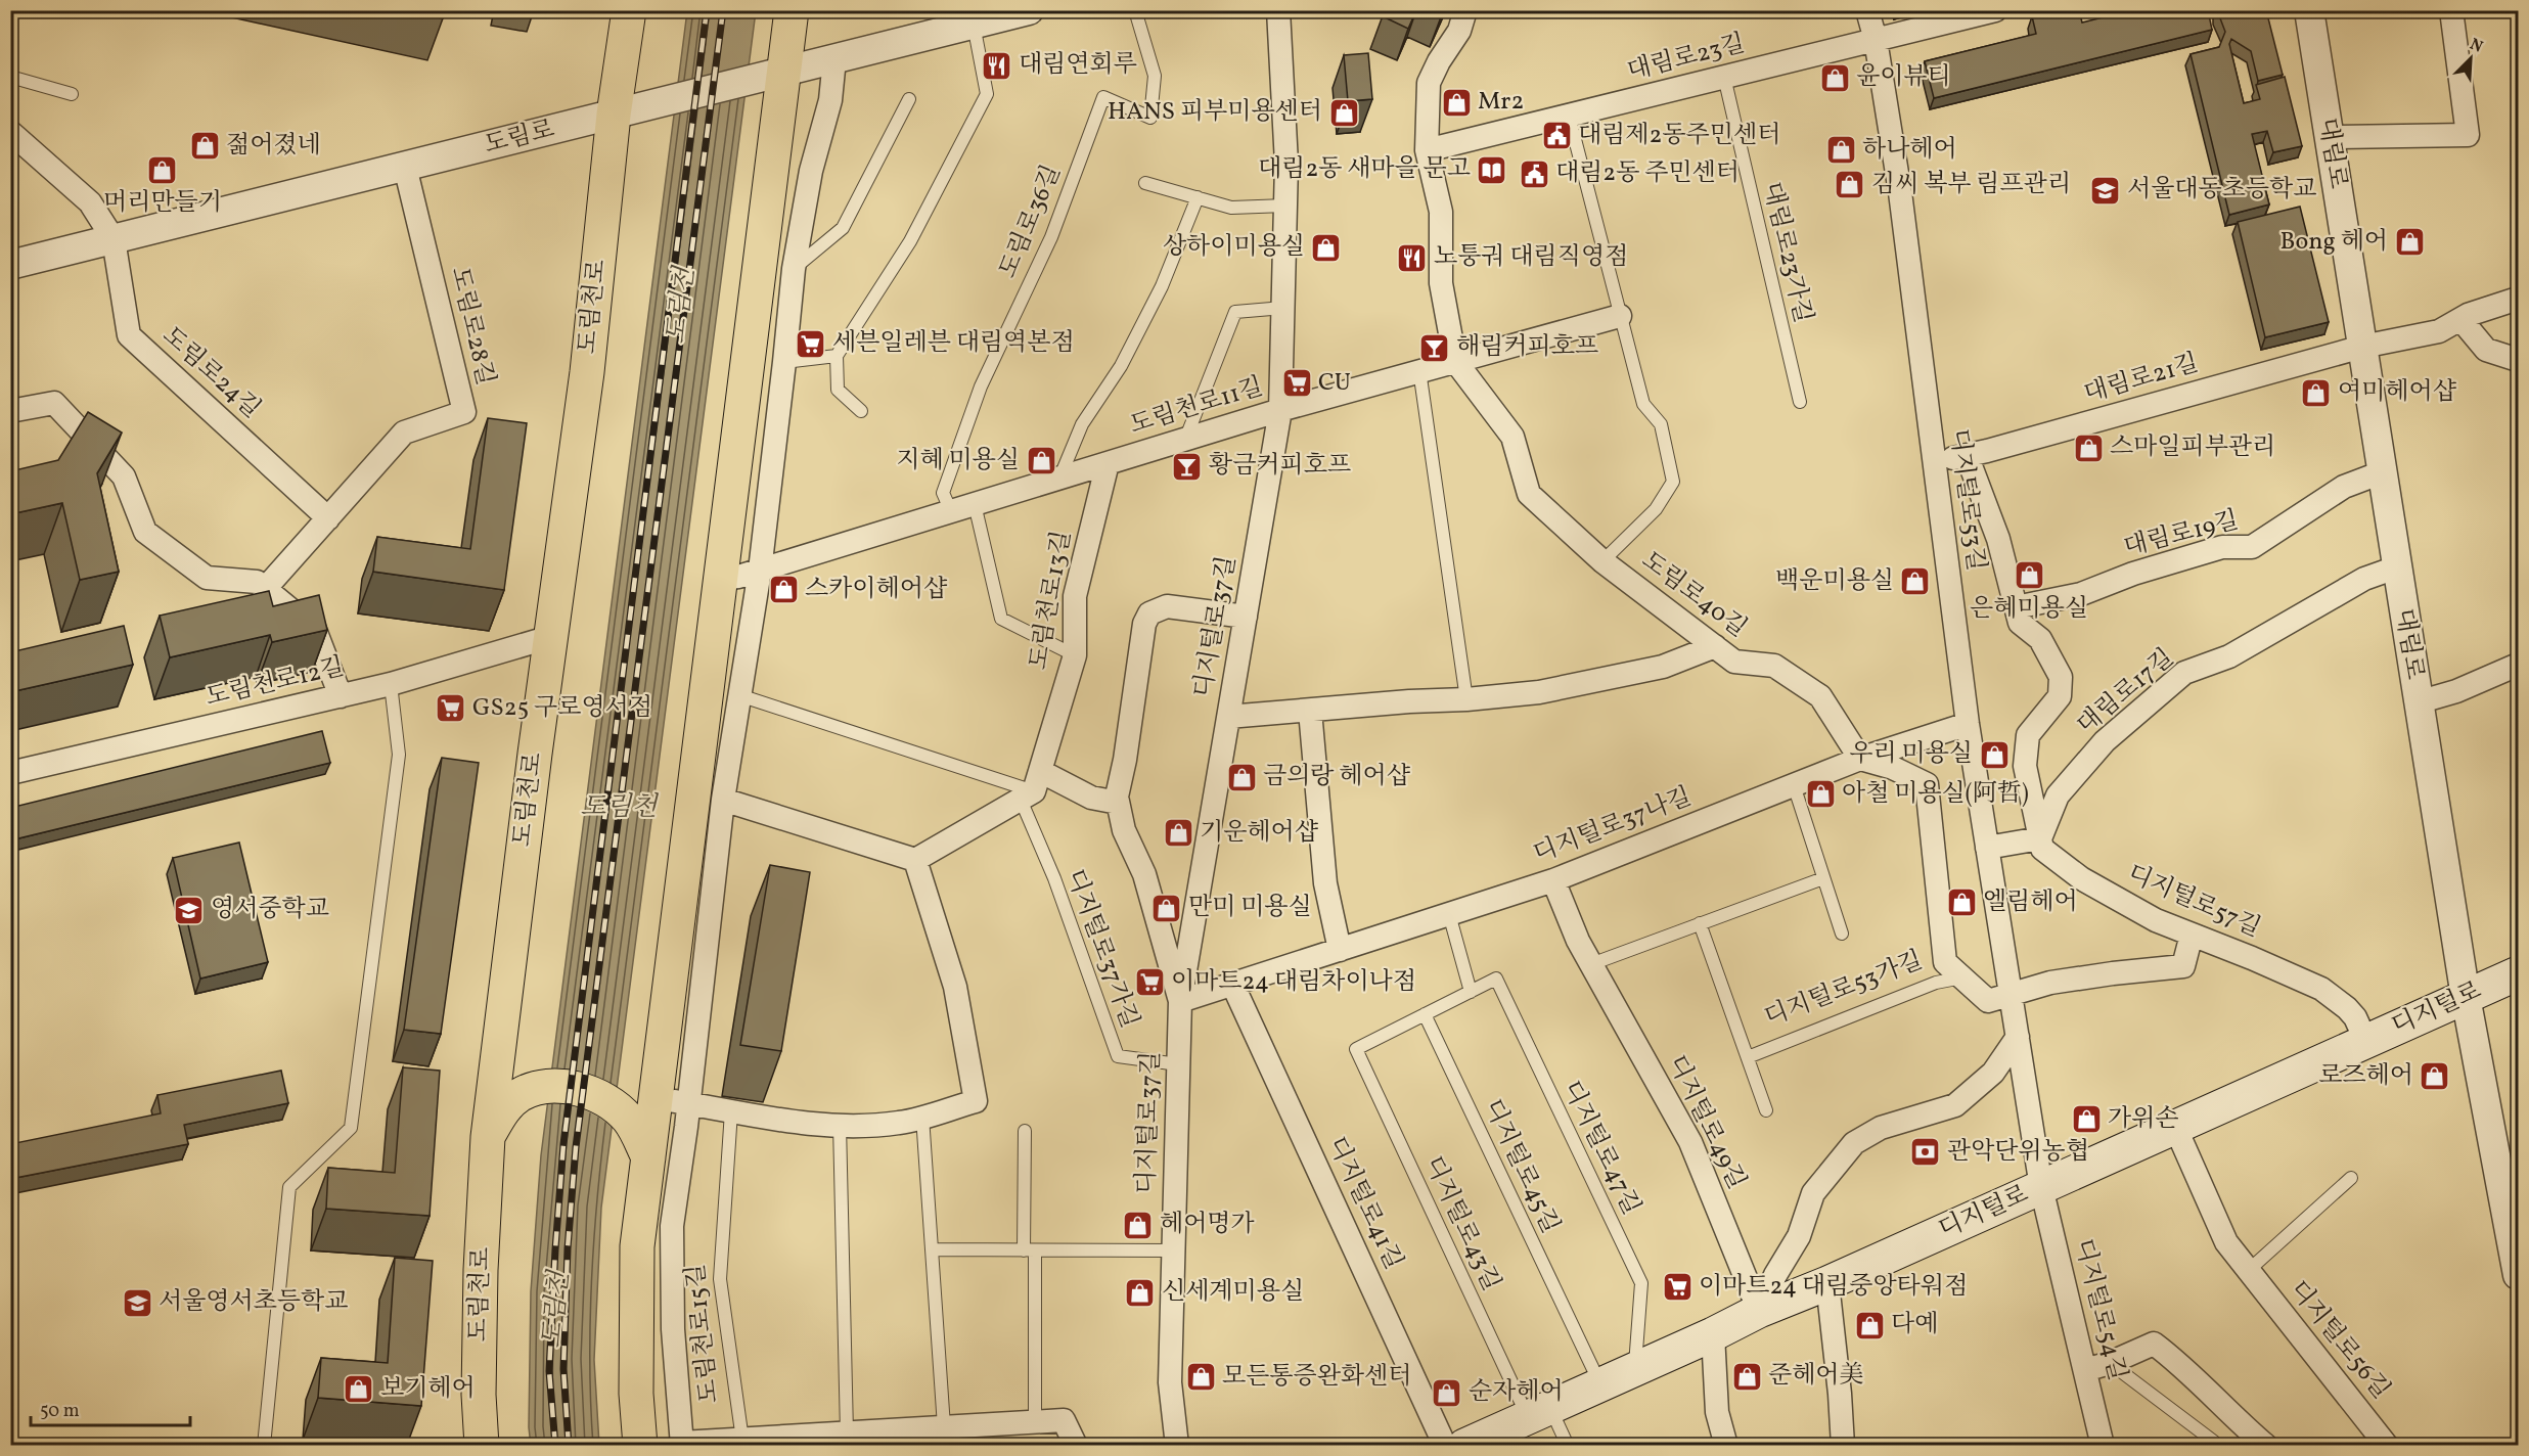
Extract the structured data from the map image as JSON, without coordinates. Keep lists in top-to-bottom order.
{
  "streets": {
    "main road": ["도림천로", "디지털로"],
    "street": [
      "대림로23길",
      "도림로",
      "대림로",
      "도림로28길",
      "도림로24길",
      "대림로21길",
      "도림천로11길",
      "디지털로53길",
      "대림로19길",
      "도림로40길",
      "도림천로13길",
      "디지털로37길",
      "도림천로12길",
      "대림로17길",
      "디지털로37나길",
      "디지털로57길",
      "디지털로53가길",
      "디지털로49길",
      "디지털로41길",
      "디지털로54길",
      "디지털로56길"
    ],
    "lane": [
      "도림로36길",
      "대림로23가길",
      "디지털로37가길",
      "디지털로47길",
      "디지털로45길",
      "디지털로43길",
      "도림천로15길"
    ]
  },
  "crossings": [
    ["대림로23길", "대림로23가길"],
    ["대림로23길", "디지털로53길"],
    ["대림로23길", "도림로40길"],
    ["도림로", "도림천로"],
    ["도림로", "도림로28길"],
    ["도림로", "도림로24길"],
    ["대림로", "대림로21길"],
    ["대림로", "대림로19길"],
    ["대림로", "대림로17길"],
    ["대림로", "디지털로"],
    ["도림로36길", "도림천로11길"],
    ["도림천로", "도림천로12길"],
    ["도림로28길", "도림로24길"],
    ["대림로21길", "디지털로53길"],
    ["대림로21길", "디지털로57길"],
    ["도림천로11길", "도림로40길"],
    ["도림천로11길", "도림천로13길"],
    ["도림천로11길", "디지털로37길"],
    ["디지털로53길", "디지털로37나길"],
    ["디지털로53길", "디지털로53가길"],
    ["디지털로53길", "디지털로"],
    ["디지털로53길", "디지털로54길"],
    ["대림로19길", "디지털로57길"],
    ["도림로40길", "디지털로37나길"],
    ["도림로40길", "디지털로53가길"],
    ["도림천로13길", "디지털로37가길"],
    ["디지털로37길", "디지털로37나길"],
    ["디지털로37길", "디지털로37가길"],
    ["대림로17길", "디지털로57길"],
    ["디지털로37나길", "디지털로53가길"],
    ["디지털로37나길", "디지털로49길"],
    ["디지털로37나길", "디지털로41길"],
    ["디지털로57길", "디지털로"],
    ["디지털로", "디지털로49길"],
    ["디지털로", "디지털로47길"],
    ["디지털로", "디지털로45길"],
    ["디지털로", "디지털로43길"],
    ["디지털로", "디지털로54길"],
    ["디지털로", "디지털로56길"],
    ["디지털로45길", "디지털로43길"]
  ],
  "water": ["도림천"],
  "places": {
    "restaurant": ["대림연회루", "노퉁궈 대림직영점"],
    "shop": [
      "윤이뷰티",
      "Mr2",
      "HANS 피부미용센터",
      "젊어졌네",
      "하나헤어",
      "머리만들기",
      "김씨 복부 림프관리",
      "Bong 헤어",
      "상하이미용실",
      "여미헤어샵",
      "스마일피부관리",
      "지혜 미용실",
      "은혜미용실",
      "백운미용실",
      "스카이헤어샵",
      "우리 미용실",
      "금의랑 헤어샵",
      "아철 미용실(阿哲)",
      "기운헤어샵",
      "엘림헤어",
      "만미 미용실",
      "로즈헤어",
      "가위손",
      "헤어명가",
      "신세계미용실",
      "다예",
      "준헤어美",
      "모든통증완화센터",
      "보기헤어",
      "순자헤어"
    ],
    "public building": ["대림제2동주민센터", "대림2동 주민센터"],
    "library": ["대림2동 새마을 문고"],
    "school or university": ["서울대동초등학교", "영서중학교", "서울영서초등학교"],
    "supermarket": [
      "세븐일레븐 대림역본점",
      "CU",
      "GS25 구로영서점",
      "이마트24 대림차이나점",
      "이마트24 대림중앙타워점"
    ],
    "bar": ["해림커피호프", "황금커피호프"],
    "bank": ["관악단위농협"]
  },
  "scale_bar": "50 m",
  "north": "top right"
}
